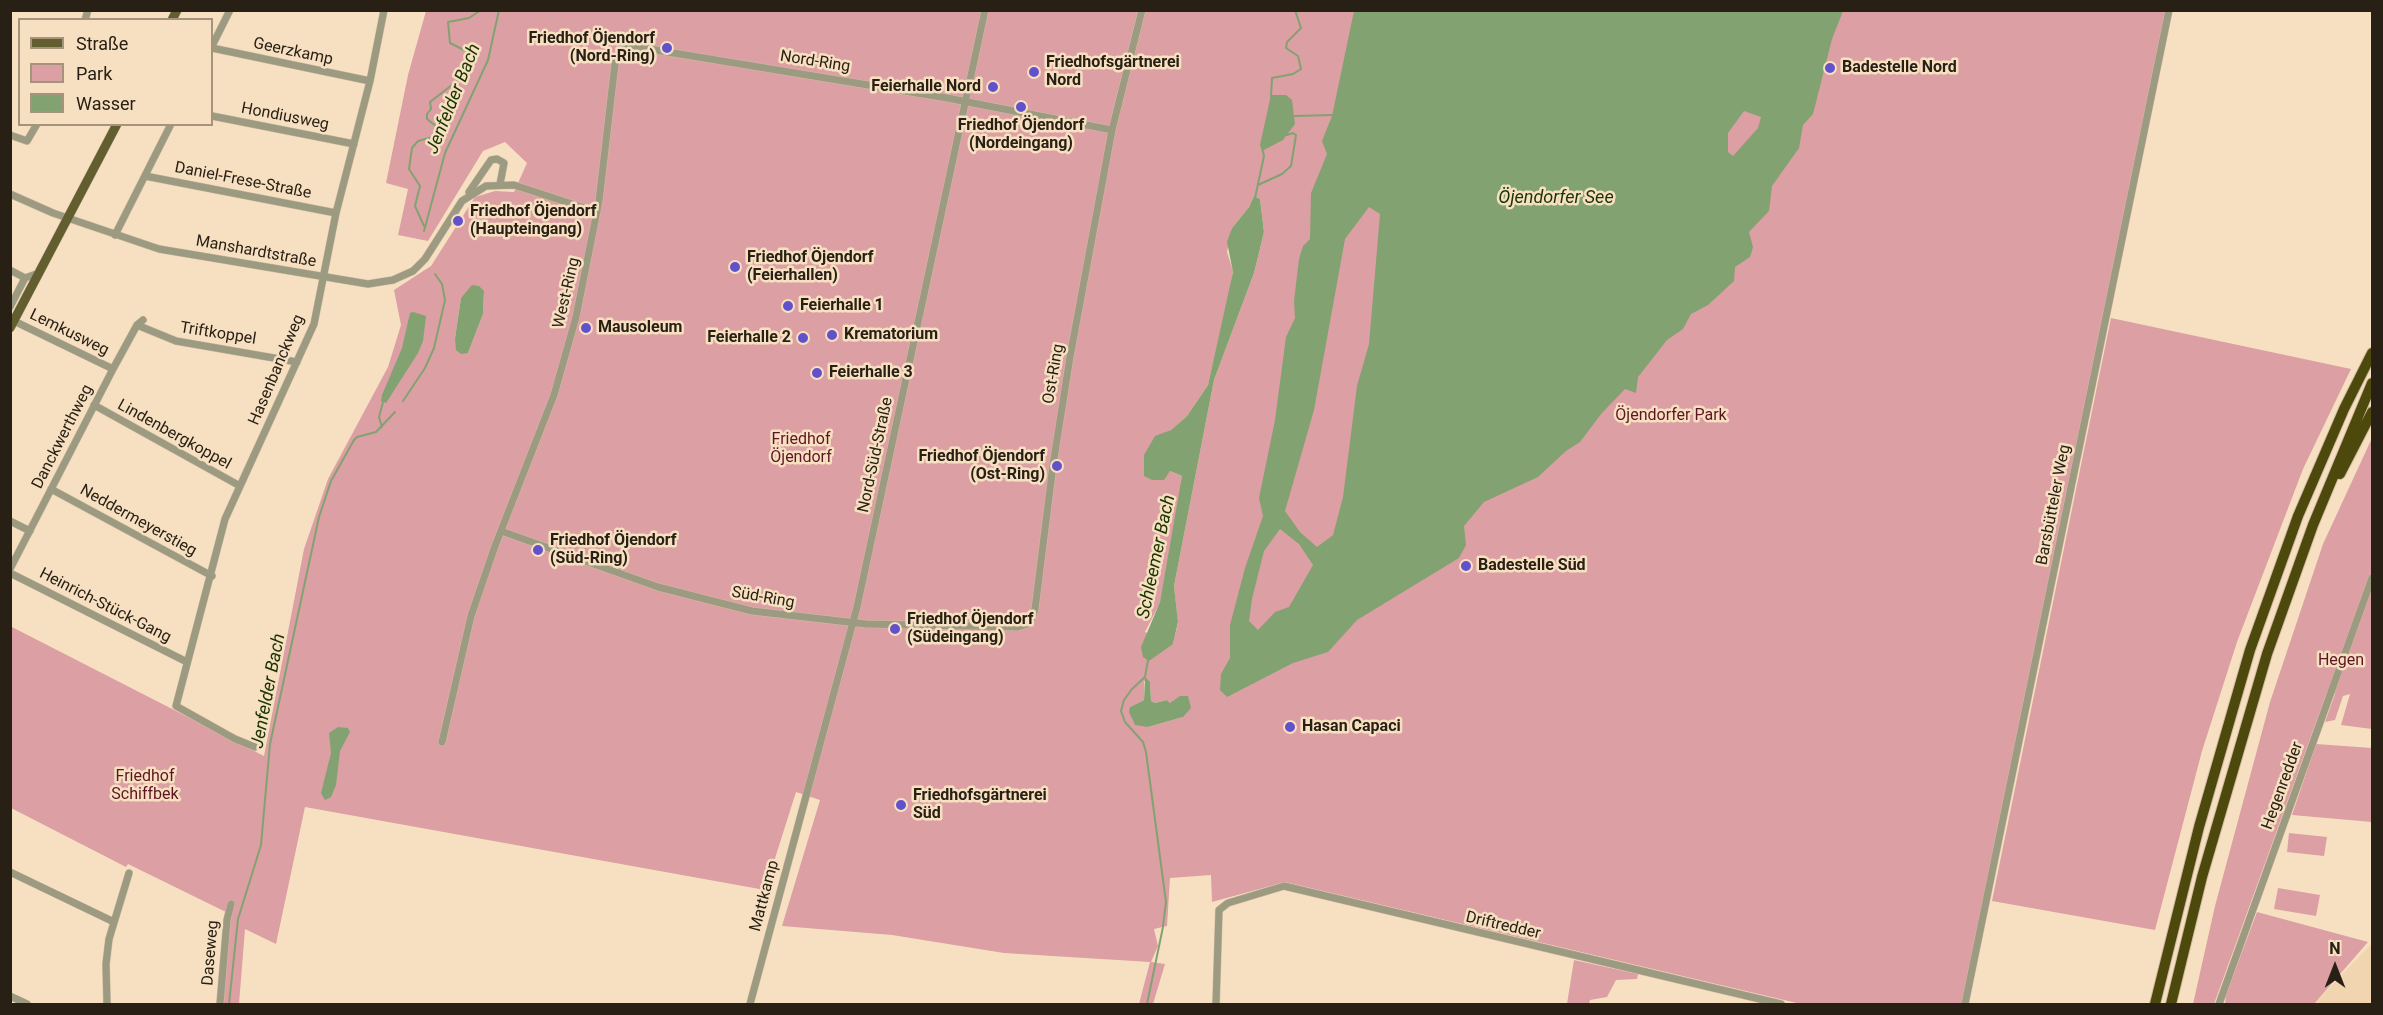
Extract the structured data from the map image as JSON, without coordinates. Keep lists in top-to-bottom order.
{
  "streets": {
    "street": [
      "Geerzkamp",
      "Nord-Ring",
      "Hondiusweg",
      "Daniel-Frese-Straße",
      "Manshardtstraße",
      "West-Ring",
      "Lemkusweg",
      "Triftkoppel",
      "Hasenbanckweg",
      "Ost-Ring",
      "Lindenbergkoppel",
      "Danckwerthweg",
      "Nord-Süd-Straße",
      "Barsbütteler Weg",
      "Neddermeyerstieg",
      "Süd-Ring",
      "Heinrich-Stück-Gang",
      "Hegenredder",
      "Mattkamp",
      "Driftredder",
      "Daseweg"
    ]
  },
  "crossings": [
    ["Geerzkamp", "Hasenbanckweg"],
    ["Nord-Ring", "West-Ring"],
    ["Nord-Ring", "Ost-Ring"],
    ["Nord-Ring", "Nord-Süd-Straße"],
    ["Hondiusweg", "Hasenbanckweg"],
    ["Daniel-Frese-Straße", "Hasenbanckweg"],
    ["Manshardtstraße", "Hasenbanckweg"],
    ["West-Ring", "Süd-Ring"],
    ["Lemkusweg", "Danckwerthweg"],
    ["Triftkoppel", "Hasenbanckweg"],
    ["Triftkoppel", "Danckwerthweg"],
    ["Hasenbanckweg", "Lindenbergkoppel"],
    ["Hasenbanckweg", "Neddermeyerstieg"],
    ["Hasenbanckweg", "Heinrich-Stück-Gang"],
    ["Ost-Ring", "Süd-Ring"],
    ["Lindenbergkoppel", "Danckwerthweg"],
    ["Danckwerthweg", "Neddermeyerstieg"],
    ["Danckwerthweg", "Heinrich-Stück-Gang"],
    ["Nord-Süd-Straße", "Süd-Ring"],
    ["Nord-Süd-Straße", "Mattkamp"]
  ],
  "water": ["Jenfelder Bach", "Öjendorfer See", "Schleemer Bach"],
  "parks": [
    "Öjendorfer Park",
    "Friedhof Öjendorf",
    "Hegen",
    "Friedhof Schiffbek"
  ],
  "places": [
    "Friedhof Öjendorf (Nord-Ring)",
    "Badestelle Nord",
    "Friedhofsgärtnerei Nord",
    "Feierhalle Nord",
    "Friedhof Öjendorf (Nordeingang)",
    "Friedhof Öjendorf (Haupteingang)",
    "Friedhof Öjendorf (Feierhallen)",
    "Feierhalle 1",
    "Mausoleum",
    "Krematorium",
    "Feierhalle 2",
    "Feierhalle 3",
    "Friedhof Öjendorf (Ost-Ring)",
    "Friedhof Öjendorf (Süd-Ring)",
    "Badestelle Süd",
    "Friedhof Öjendorf (Südeingang)",
    "Hasan Capaci",
    "Friedhofsgärtnerei Süd"
  ],
  "legend": ["Straße", "Park", "Wasser"],
  "north": "top"
}
